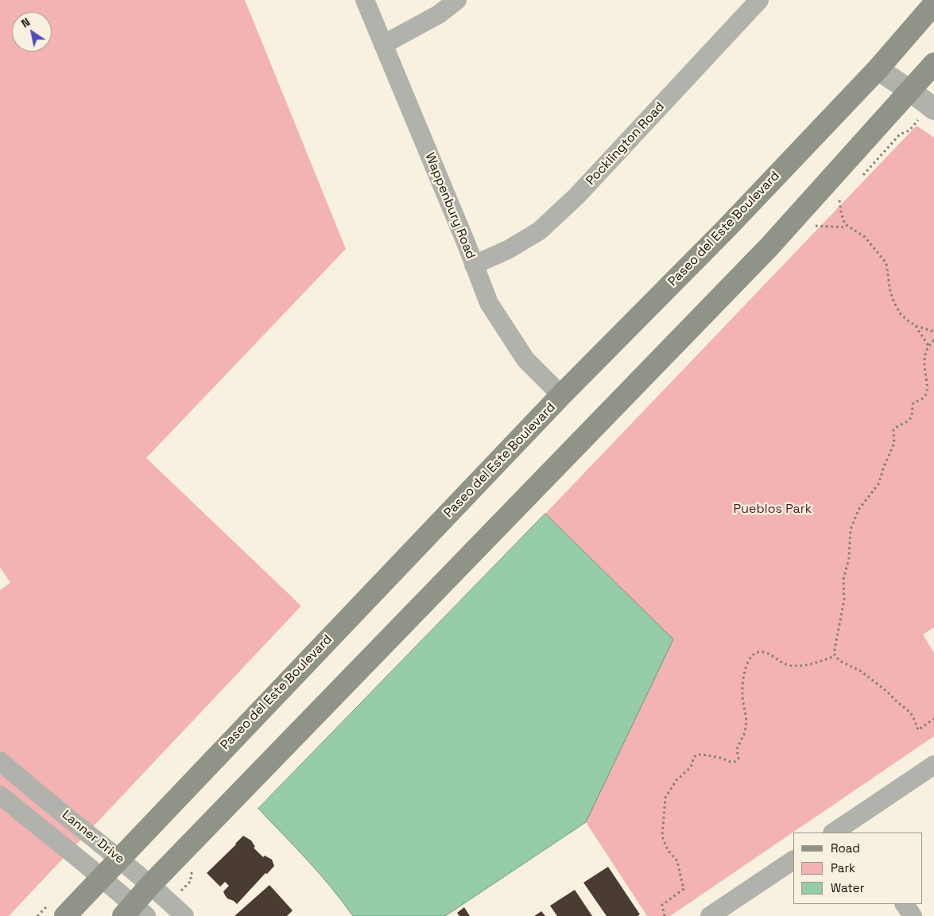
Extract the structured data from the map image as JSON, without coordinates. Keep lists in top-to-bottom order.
{
  "streets": {
    "main road": ["Paseo del Este Boulevard"],
    "street": ["Pocklington Road", "Wappenbury Road", "Lanner Drive"]
  },
  "crossings": [
    ["Pocklington Road", "Wappenbury Road"],
    ["Wappenbury Road", "Paseo del Este Boulevard"],
    ["Paseo del Este Boulevard", "Lanner Drive"]
  ],
  "parks": ["Pueblos Park"],
  "legend": ["Road", "Park", "Water"],
  "north": "top left"
}
